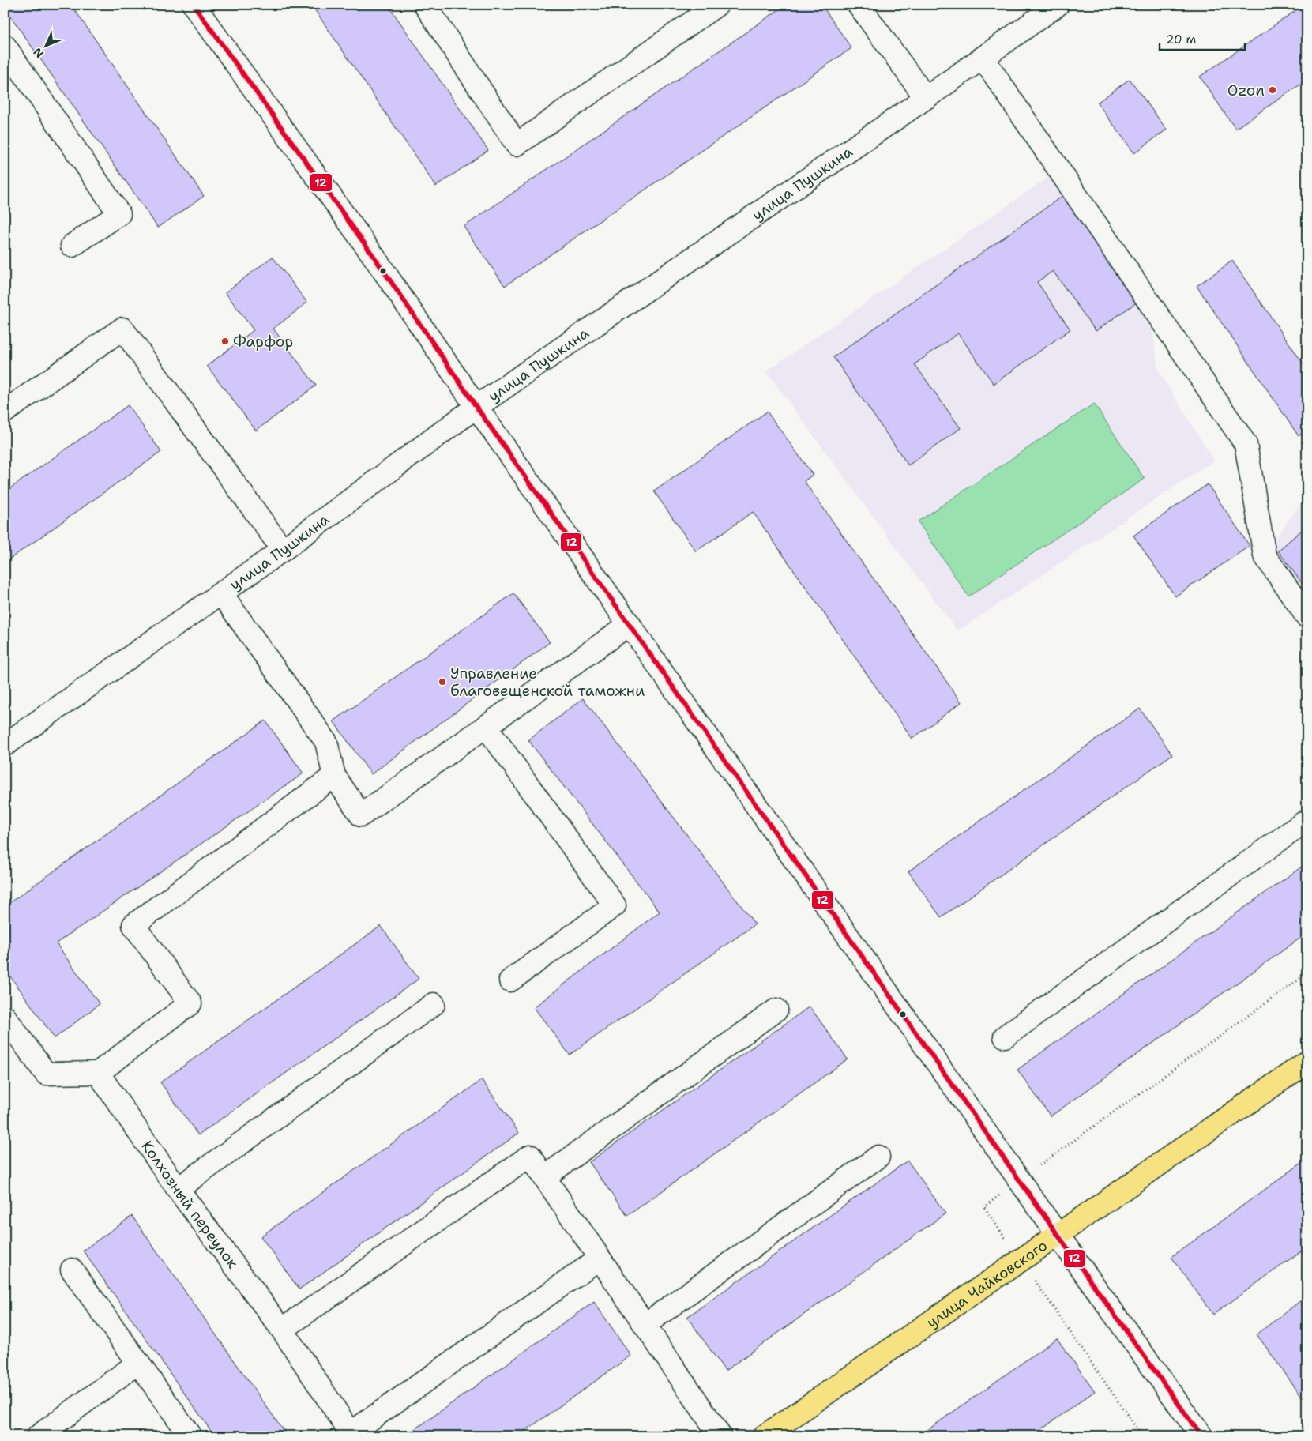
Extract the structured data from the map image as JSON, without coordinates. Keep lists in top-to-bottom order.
{
  "streets": {
    "main road": ["улица Чайковского"],
    "street": ["улица Пушкина", "Колхозный переулок"]
  },
  "places": ["Ozon", "Фарфор", "Управление благовещенской таможни"],
  "lines": ["transit line 12"],
  "scale_bar": "20 m",
  "north": "bottom left"
}
